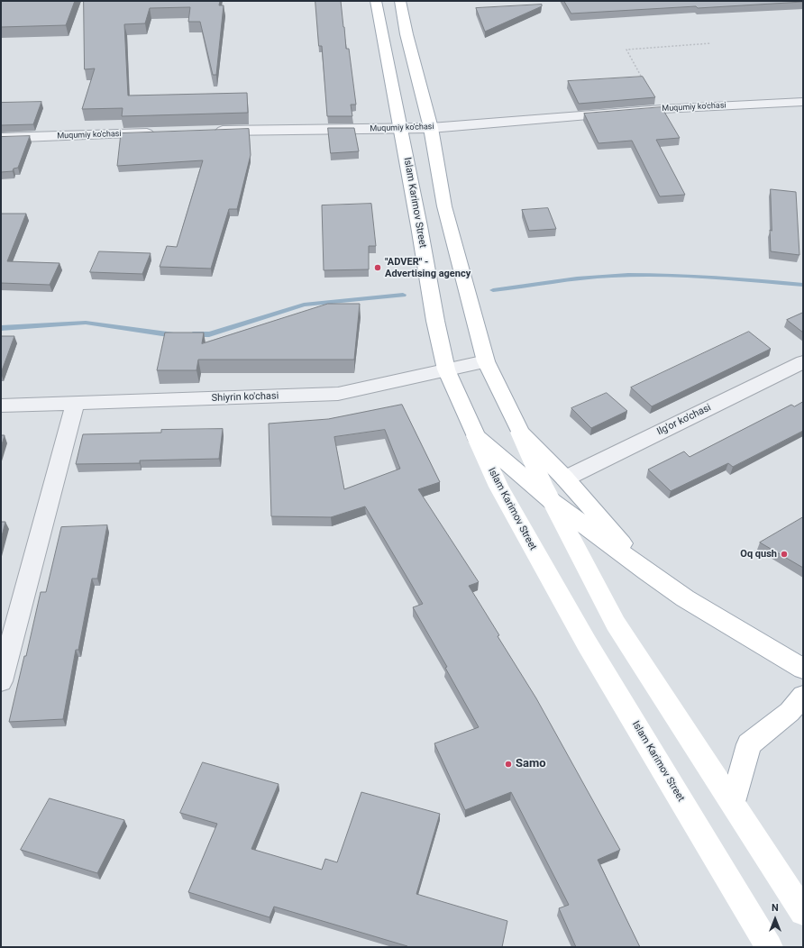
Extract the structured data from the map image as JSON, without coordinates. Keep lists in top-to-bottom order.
{
  "streets": {
    "main road": ["Islam Karimov Street"],
    "street": ["Muqumiy ko'chasi", "Shiyrin ko'chasi", "Ilg'or ko'chasi"]
  },
  "crossings": [
    ["Muqumiy ko'chasi", "Islam Karimov Street"],
    ["Islam Karimov Street", "Shiyrin ko'chasi"]
  ],
  "places": ["\"ADVER\" - Advertising agency", "Oq qush", "Samo"],
  "north": "top"
}
